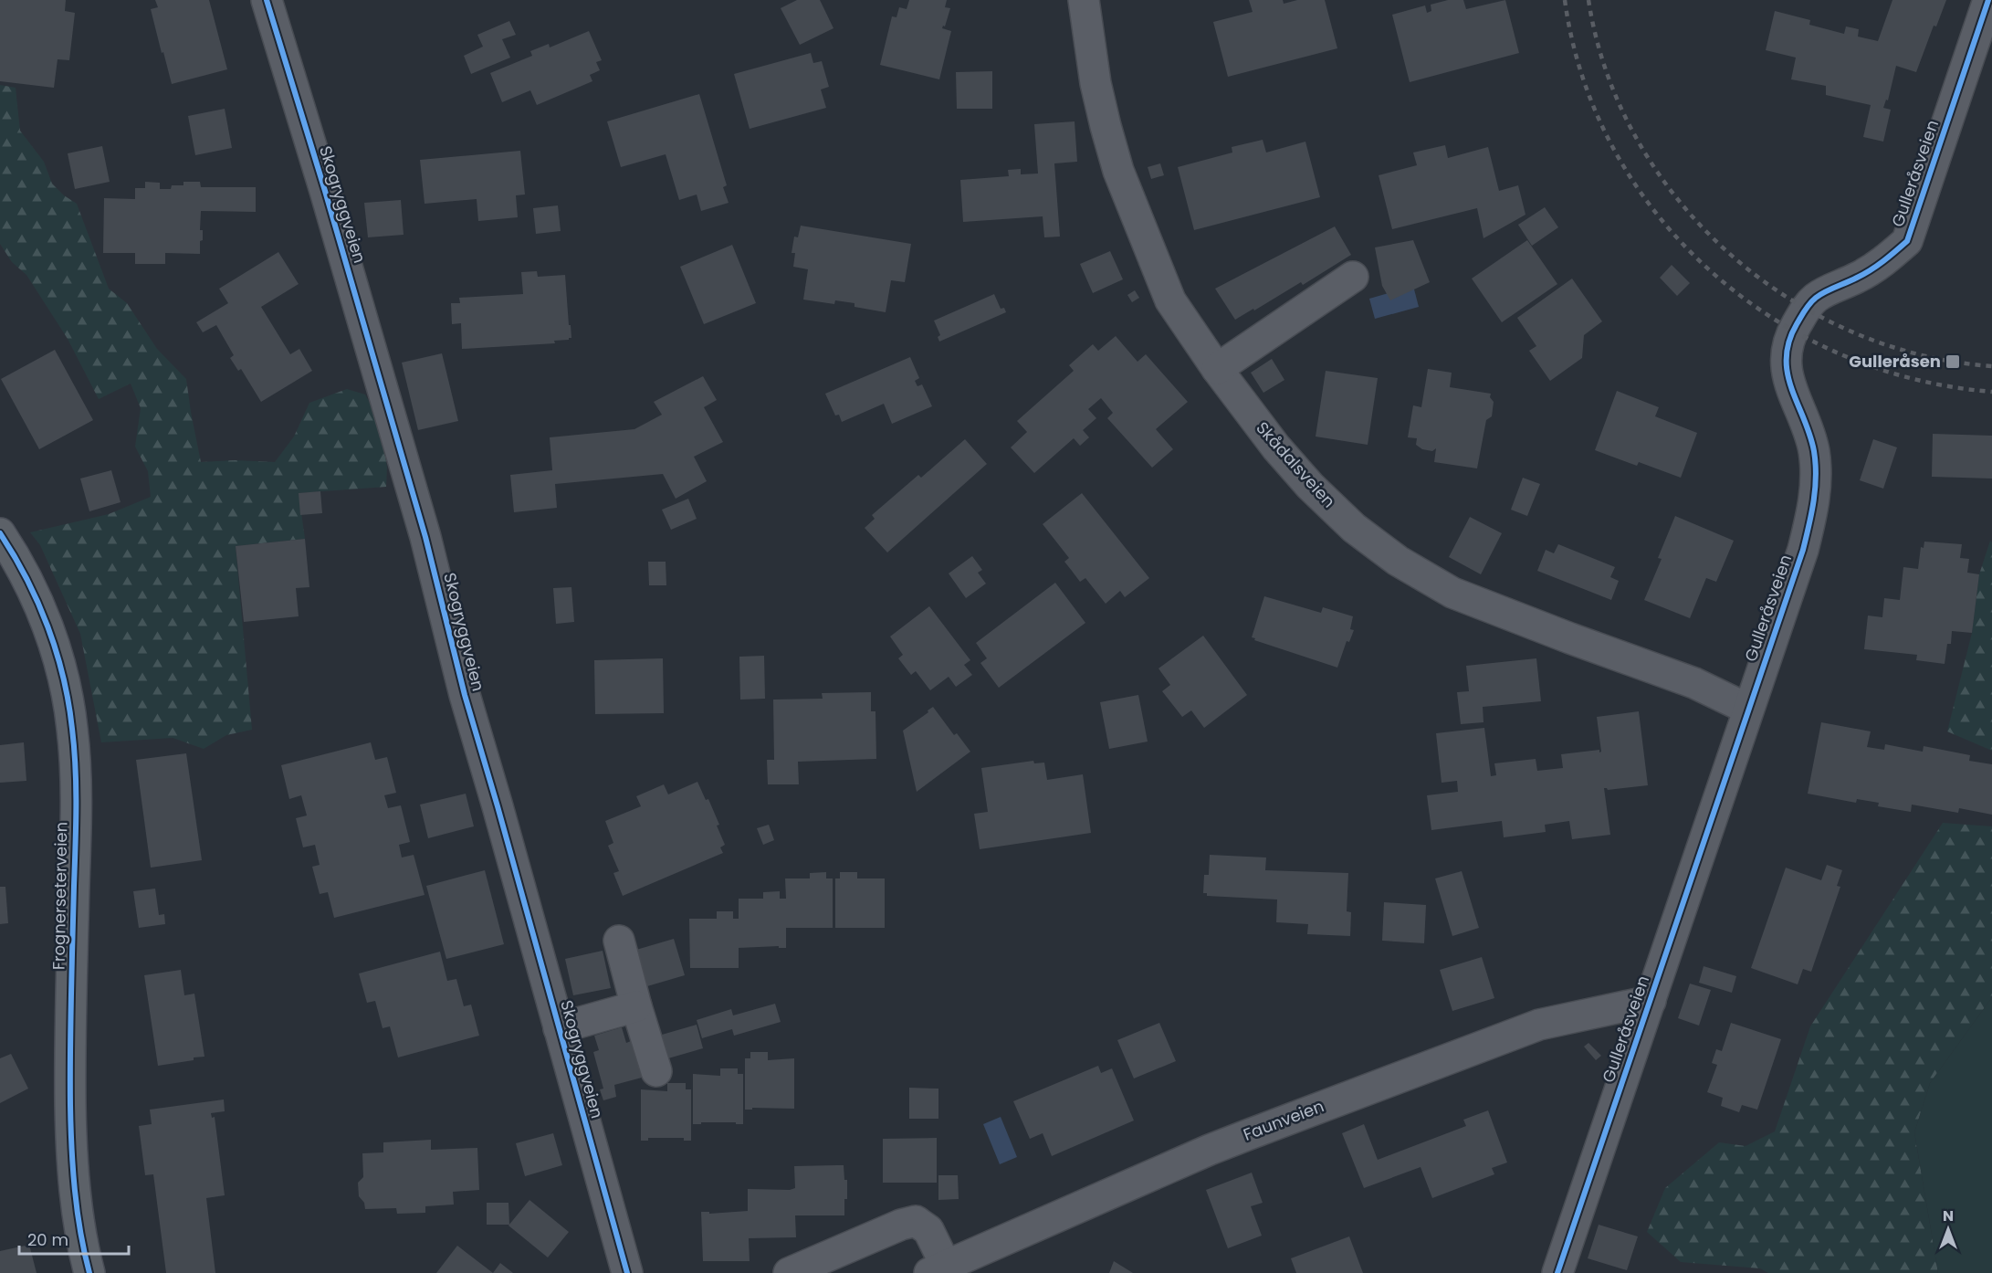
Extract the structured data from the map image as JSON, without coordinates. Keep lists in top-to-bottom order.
{
  "streets": {
    "main road": ["Frognerseterveien"],
    "street": [
      "Gulleråsveien",
      "Skogryggveien",
      "Skådalsveien",
      "Faunveien"
    ]
  },
  "crossings": [
    ["Gulleråsveien", "Skådalsveien"],
    ["Gulleråsveien", "Faunveien"]
  ],
  "places": {
    "transit": ["Gulleråsen"]
  },
  "scale_bar": "20 m",
  "north": "top"
}
